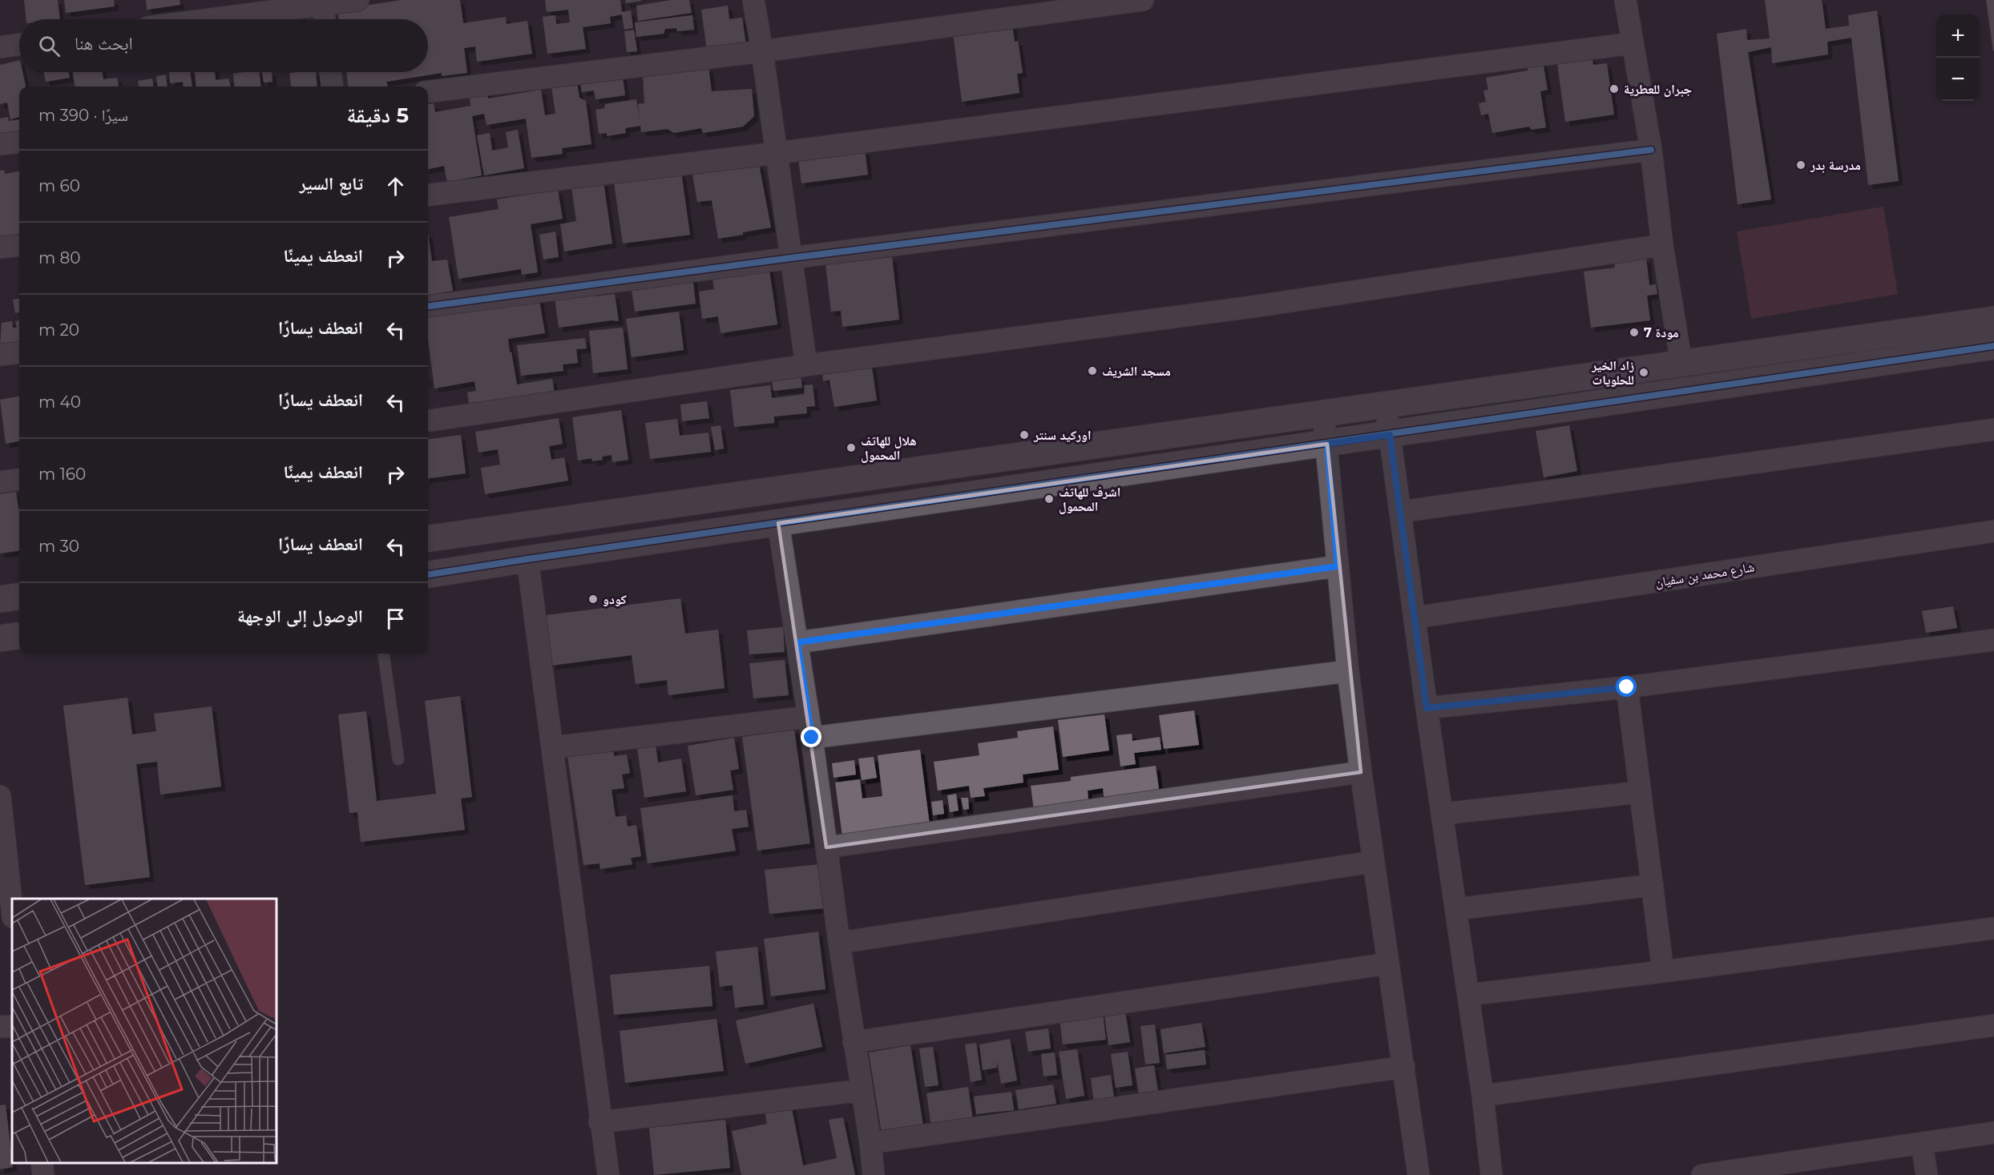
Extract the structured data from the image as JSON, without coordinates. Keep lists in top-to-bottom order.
{
  "streets": {
    "street": ["شارع محمد بن سفيان"]
  },
  "places": [
    "جبران للعطرية",
    "مدرسة بدر",
    "مودة 7",
    "مسجد الشريف",
    "زاد الخير للحلويات",
    "اوركيد سنتر",
    "هلال للهاتف المحمول",
    "اشرف للهاتف المحمول",
    "كودو"
  ],
  "page": {
    "map_buttons": ["+", "−"],
    "search": "ابحث هنا",
    "heading": ["5 دقيقة", "سيرًا · 390 m"],
    "list": [
      ["تابع السير", "60 m"],
      ["انعطف يمينًا", "80 m"],
      ["انعطف يسارًا", "20 m"],
      ["انعطف يسارًا", "40 m"],
      ["انعطف يمينًا", "160 m"],
      ["انعطف يسارًا", "30 m"],
      "الوصول إلى الوجهة"
    ]
  }
}
